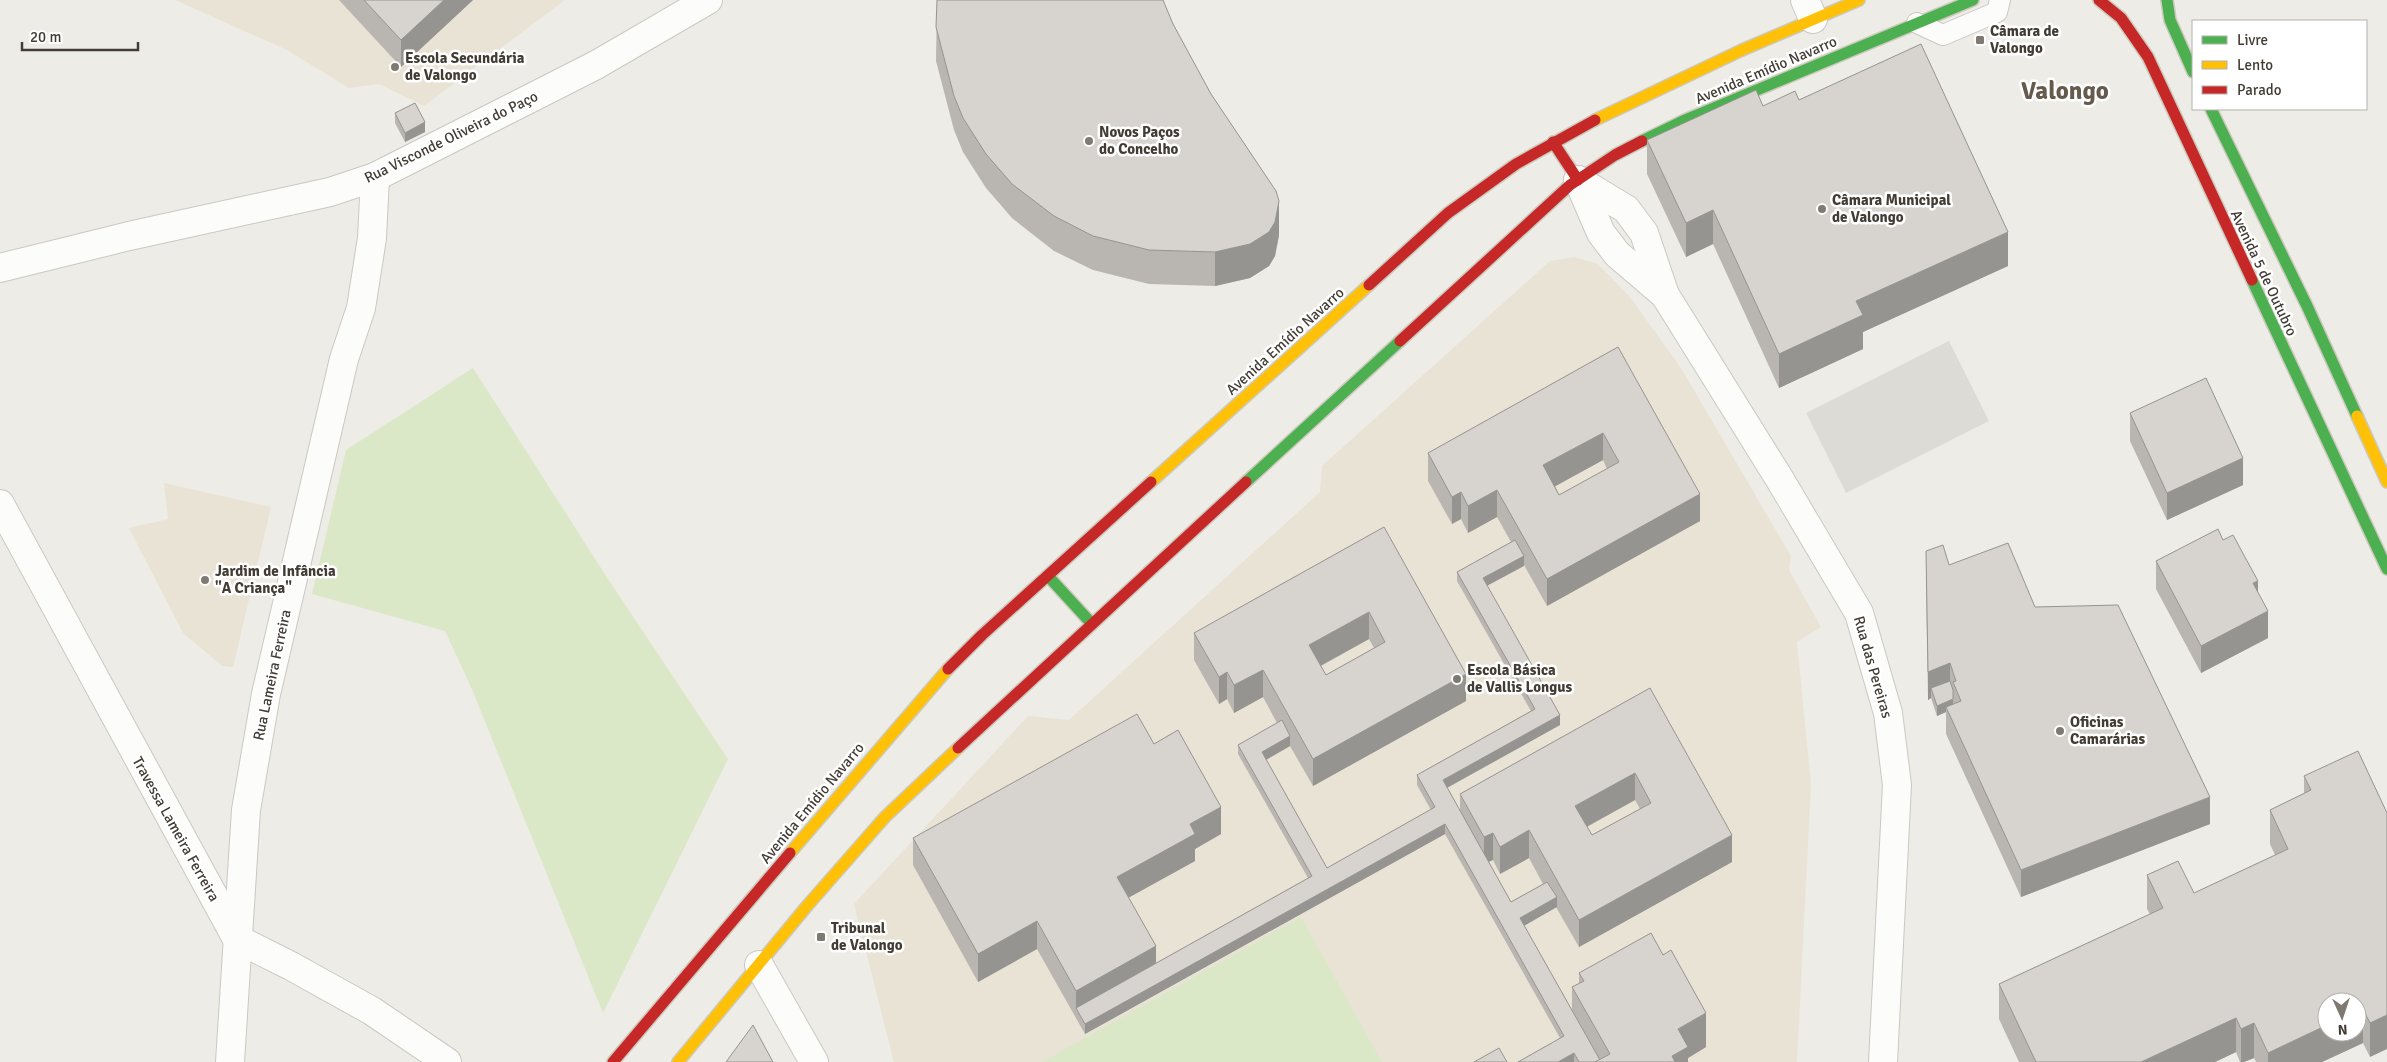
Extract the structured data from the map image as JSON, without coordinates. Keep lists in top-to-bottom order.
{
  "streets": {
    "main road": ["Avenida Emídio Navarro", "Avenida 5 de Outubro"],
    "street": [
      "Rua Visconde Oliveira do Paço",
      "Rua das Pereiras",
      "Rua Lameira Ferreira",
      "Travessa Lameira Ferreira"
    ]
  },
  "crossings": [
    ["Avenida Emídio Navarro", "Rua das Pereiras"],
    ["Rua Visconde Oliveira do Paço", "Rua Lameira Ferreira"],
    ["Rua Lameira Ferreira", "Travessa Lameira Ferreira"]
  ],
  "districts": ["Valongo"],
  "places": {
    "transit": ["Câmara de Valongo", "Tribunal de Valongo"],
    "other": [
      "Escola Secundária de Valongo",
      "Novos Paços do Concelho",
      "Câmara Municipal de Valongo",
      "Jardim de Infância \"A Criança\"",
      "Escola Básica de Vallis Longus",
      "Oficinas Camarárias"
    ]
  },
  "legend": ["Livre", "Lento", "Parado"],
  "scale_bar": "20 m",
  "north": "bottom"
}
